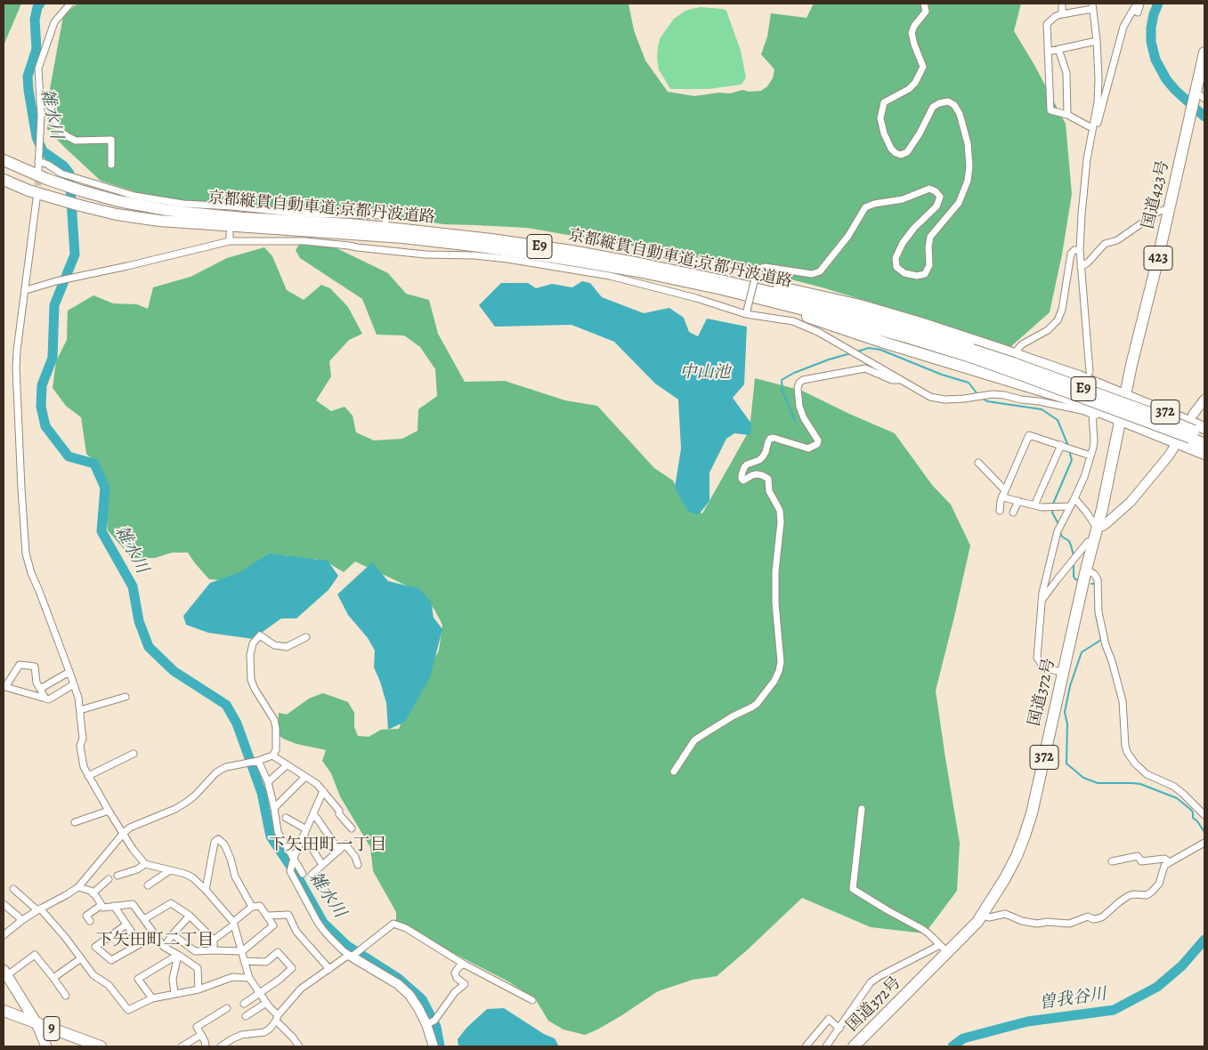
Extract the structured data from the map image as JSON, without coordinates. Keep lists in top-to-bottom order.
{
  "streets": {
    "highway": [
      "国道423号",
      "京都縦貫自動車道;京都丹波道路",
      "E9",
      "423",
      "372",
      "国道372号",
      "9"
    ]
  },
  "crossings": [
    ["国道423号", "372"],
    ["国道423号", "国道372号"],
    ["京都縦貫自動車道;京都丹波道路", "372"],
    ["372", "国道372号"]
  ],
  "districts": ["下矢田町一丁目", "下矢田町二丁目"],
  "water": ["雑水川", "中山池", "曽我谷川"]
}
